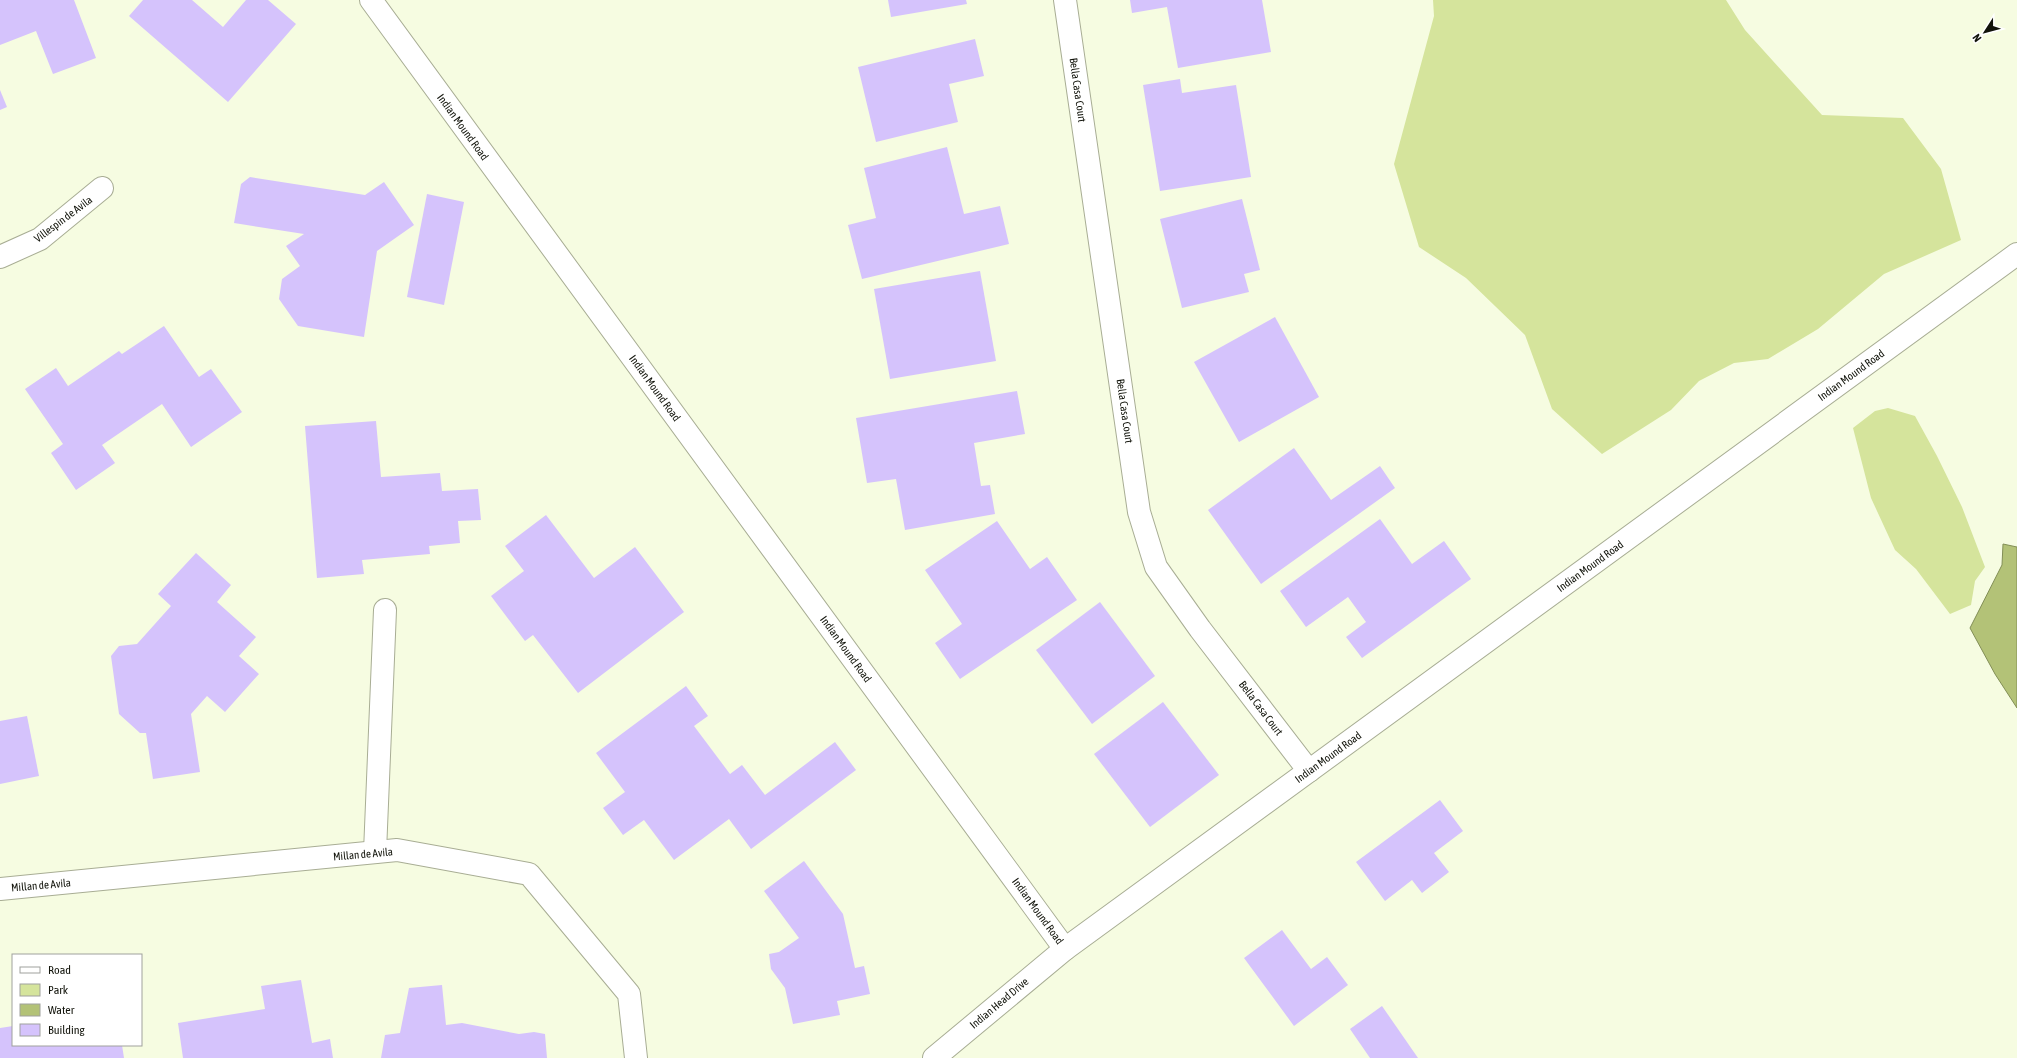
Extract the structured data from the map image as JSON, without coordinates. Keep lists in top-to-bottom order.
{
  "streets": {
    "street": [
      "Bella Casa Court",
      "Indian Mound Road",
      "Villespin de Avila",
      "Millan de Avila",
      "Indian Head Drive"
    ]
  },
  "crossings": [
    ["Bella Casa Court", "Indian Mound Road"],
    ["Indian Mound Road", "Indian Head Drive"]
  ],
  "legend": [
    "Road",
    "Park",
    "Water",
    "Building"
  ],
  "north": "bottom left"
}
